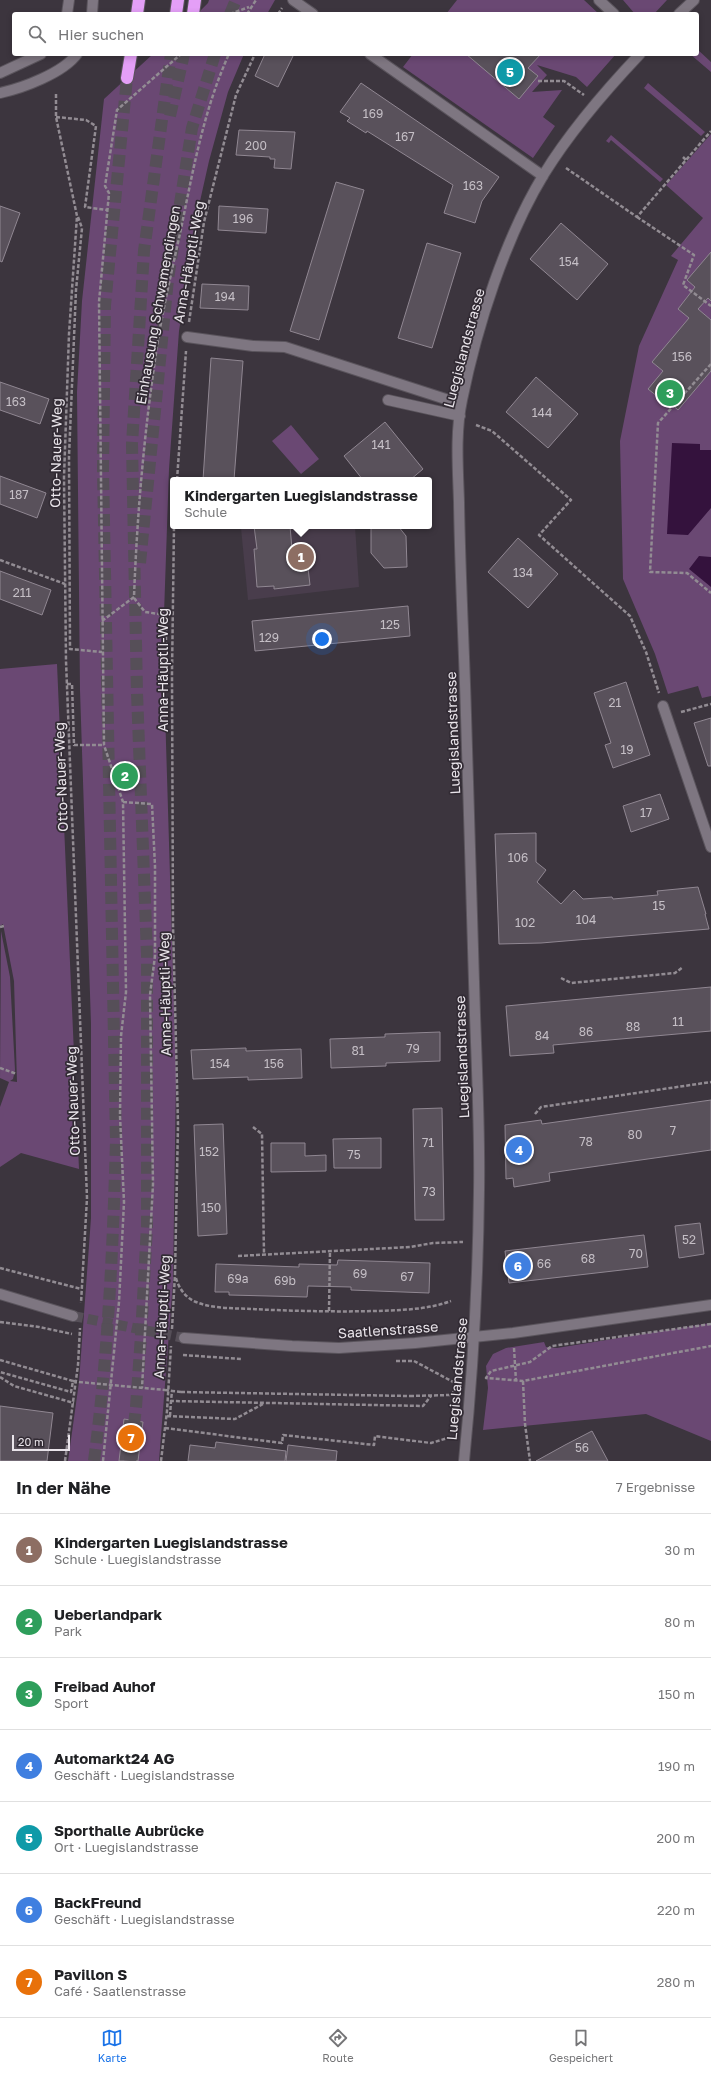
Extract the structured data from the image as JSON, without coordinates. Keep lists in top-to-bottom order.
{
  "streets": {
    "street": ["Luegislandstrasse", "Saatlenstrasse"],
    "path": ["Anna-Häuptli-Weg", "Einhausung Schwamendingen", "Otto-Nauer-Weg"]
  },
  "crossings": [
    ["Luegislandstrasse", "Saatlenstrasse"]
  ],
  "house_numbers": [
    "169",
    "167",
    "200",
    "163",
    "196",
    "154",
    "194",
    "156",
    "163",
    "144",
    "141",
    "187",
    "134",
    "211",
    "125",
    "129",
    "21",
    "19",
    "17",
    "106",
    "15",
    "104",
    "102",
    "11",
    "88",
    "86",
    "84",
    "79",
    "81",
    "154",
    "156",
    "7",
    "80",
    "78",
    "71",
    "152",
    "75",
    "73",
    "150",
    "52",
    "70",
    "68",
    "66",
    "69",
    "67",
    "69a",
    "69b",
    "56"
  ],
  "scale_bar": "20 m",
  "page": {
    "search": "Hier suchen",
    "pins": [
      "5",
      "3",
      "1",
      "2",
      "4",
      "6",
      "7"
    ],
    "popup": ["Kindergarten Luegislandstrasse", "Schule"],
    "scale": "20 m",
    "heading": ["In der Nähe", "7 Ergebnisse"],
    "list": [
      {
        "mark": "1",
        "name": "Kindergarten Luegislandstrasse",
        "note": "Schule · Luegislandstrasse",
        "value": "30 m"
      },
      {
        "mark": "2",
        "name": "Ueberlandpark",
        "note": "Park",
        "value": "80 m"
      },
      {
        "mark": "3",
        "name": "Freibad Auhof",
        "note": "Sport",
        "value": "150 m"
      },
      {
        "mark": "4",
        "name": "Automarkt24 AG",
        "note": "Geschäft · Luegislandstrasse",
        "value": "190 m"
      },
      {
        "mark": "5",
        "name": "Sporthalle Aubrücke",
        "note": "Ort · Luegislandstrasse",
        "value": "200 m"
      },
      {
        "mark": "6",
        "name": "BackFreund",
        "note": "Geschäft · Luegislandstrasse",
        "value": "220 m"
      },
      {
        "mark": "7",
        "name": "Pavillon S",
        "note": "Café · Saatlenstrasse",
        "value": "280 m"
      }
    ],
    "nav": ["Karte", "Route", "Gespeichert"]
  }
}
